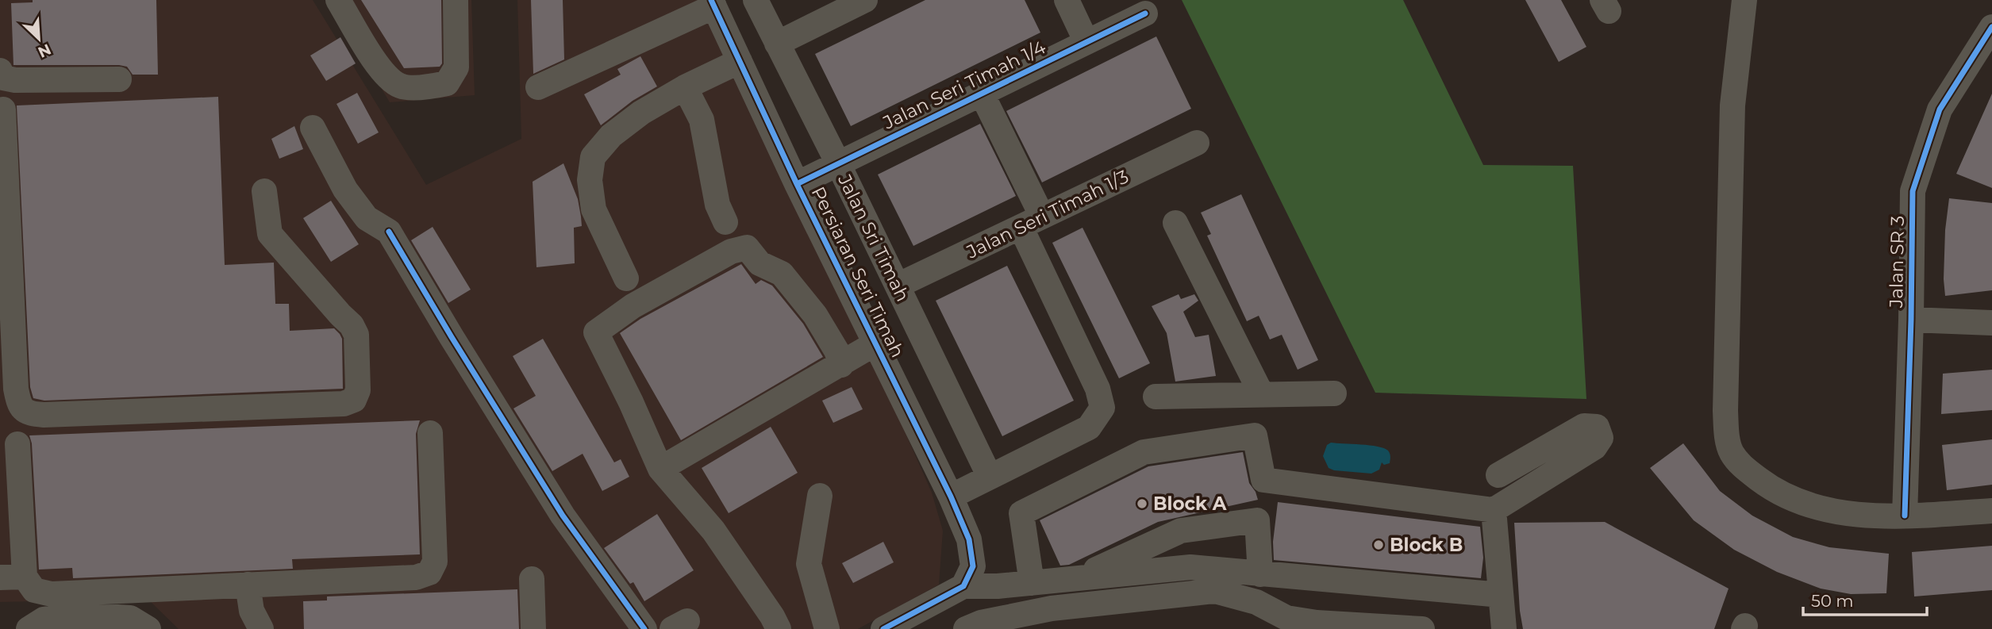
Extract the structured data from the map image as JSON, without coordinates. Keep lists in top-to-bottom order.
{
  "streets": {
    "street": [
      "Jalan Seri Timah 1/4",
      "Jalan Seri Timah 1/3",
      "Jalan Sri Timah",
      "Jalan SR 3",
      "Persiaran Seri Timah"
    ]
  },
  "crossings": [
    ["Jalan Seri Timah 1/4", "Jalan Sri Timah"],
    ["Jalan Seri Timah 1/4", "Persiaran Seri Timah"],
    ["Jalan Seri Timah 1/3", "Jalan Sri Timah"]
  ],
  "places": ["Block A", "Block B"],
  "scale_bar": "50 m",
  "north": "bottom right"
}
